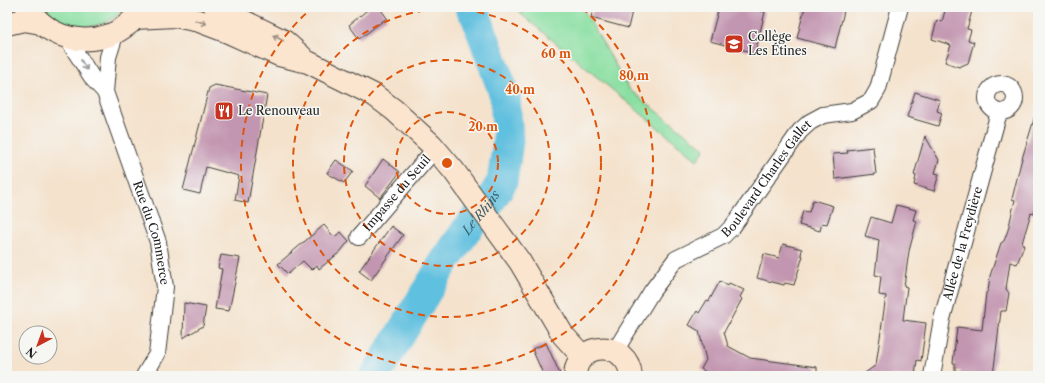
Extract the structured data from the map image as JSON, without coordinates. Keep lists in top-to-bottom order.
{
  "streets": {
    "street": [
      "Boulevard Charles Gallet",
      "Impasse du Seuil",
      "Rue du Commerce",
      "Allée de la Freydière"
    ]
  },
  "water": ["Le Rhins"],
  "places": {
    "school or university": ["Collège Les Étines"],
    "restaurant": ["Le Renouveau"]
  },
  "north": "bottom left",
  "rings": [
    "60 m",
    "80 m",
    "40 m",
    "20 m"
  ]
}
